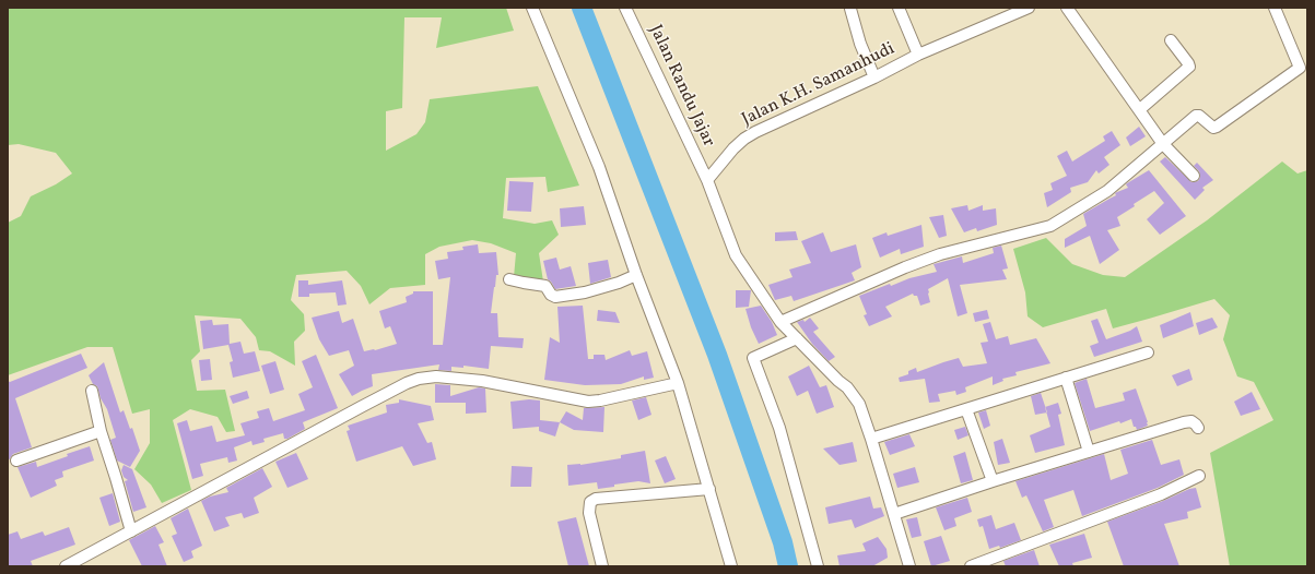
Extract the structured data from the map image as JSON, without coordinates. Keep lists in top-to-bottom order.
{
  "streets": {
    "street": ["Jalan K.H. Samanhudi", "Jalan Randu Jajar"]
  },
  "crossings": [
    ["Jalan K.H. Samanhudi", "Jalan Randu Jajar"]
  ]
}
